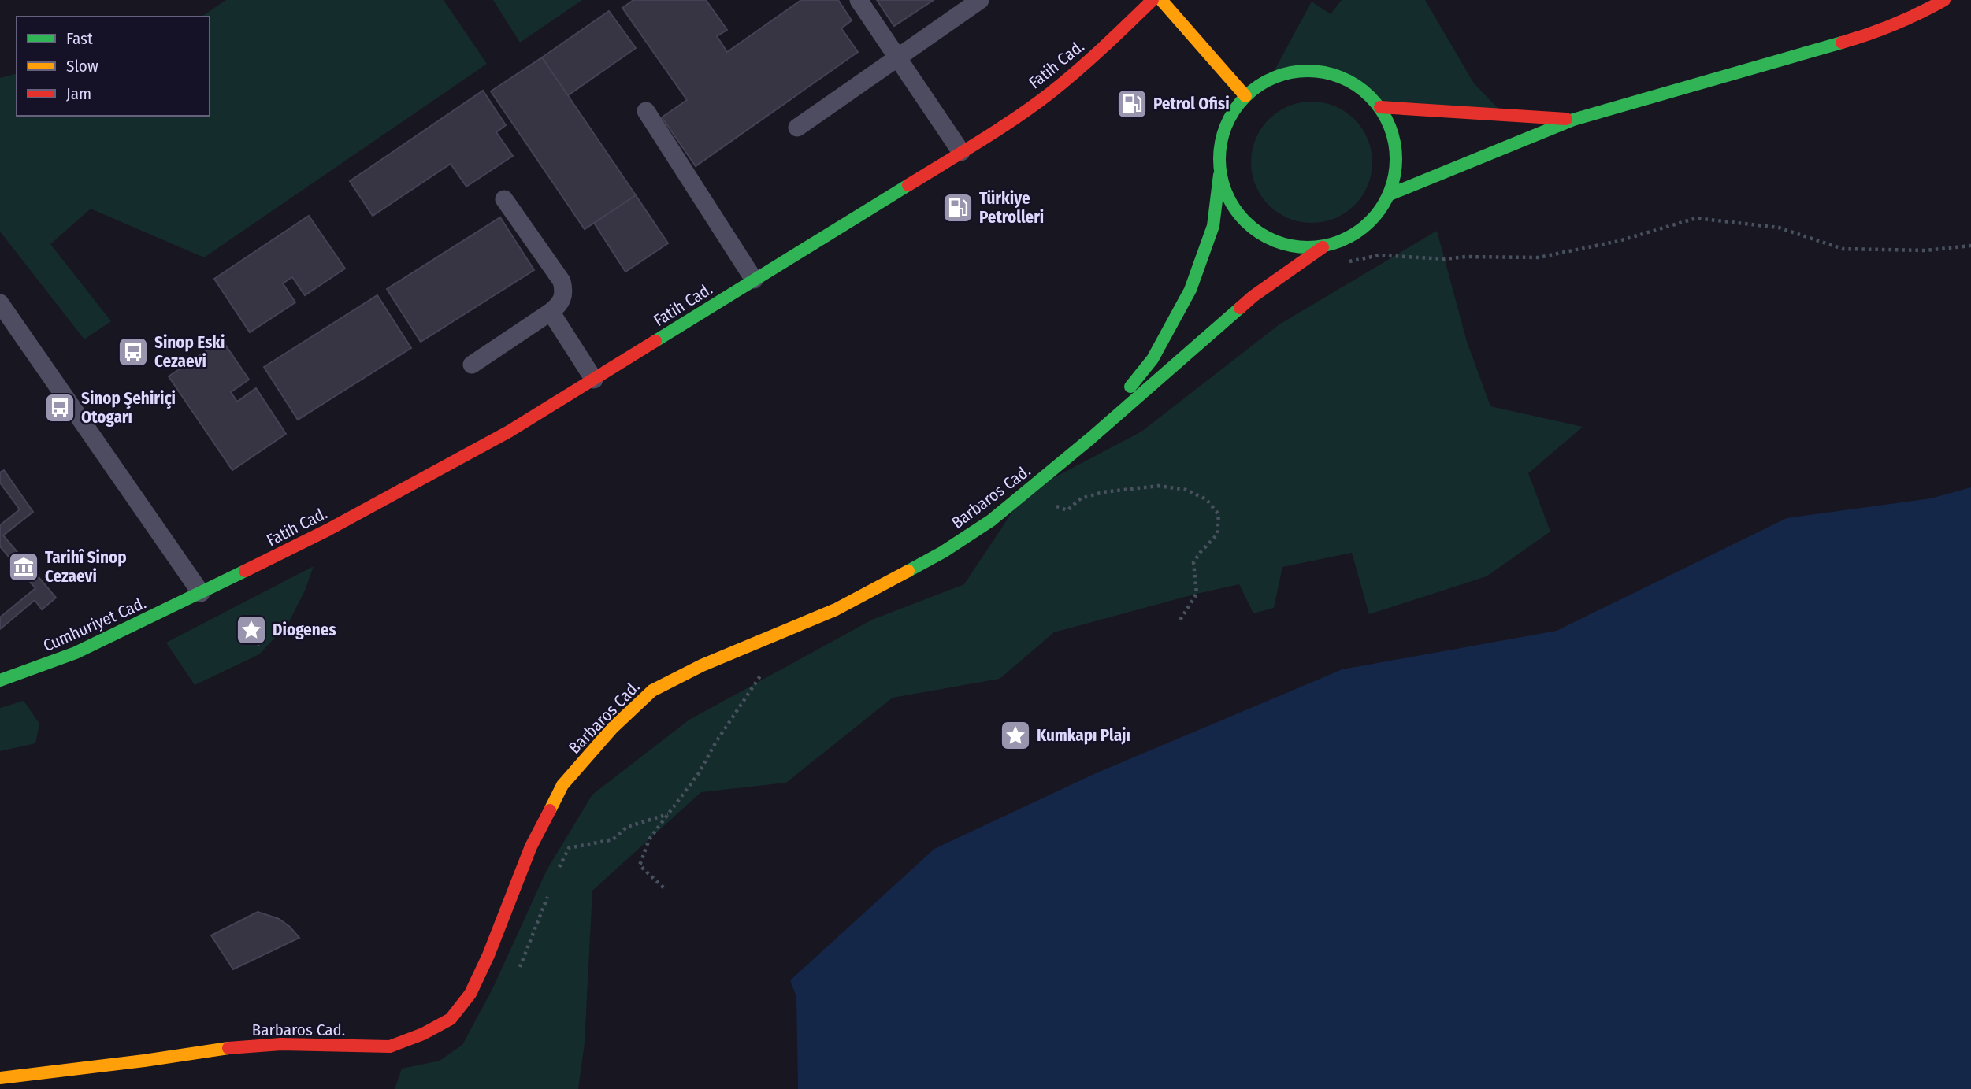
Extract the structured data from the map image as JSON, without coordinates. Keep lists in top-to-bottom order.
{
  "streets": {
    "main road": ["Fatih Cad.", "Barbaros Cad.", "Cumhuriyet Cad."]
  },
  "crossings": [
    ["Fatih Cad.", "Cumhuriyet Cad."]
  ],
  "places": {
    "fuel station": ["Petrol Ofisi", "Türkiye Petrolleri"],
    "bus stop": ["Sinop Eski Cezaevi", "Sinop Şehiriçi Otogarı"],
    "museum": ["Tarihî Sinop Cezaevi"],
    "place": ["Diogenes", "Kumkapı Plajı"]
  },
  "legend": ["Fast", "Slow", "Jam"]
}
